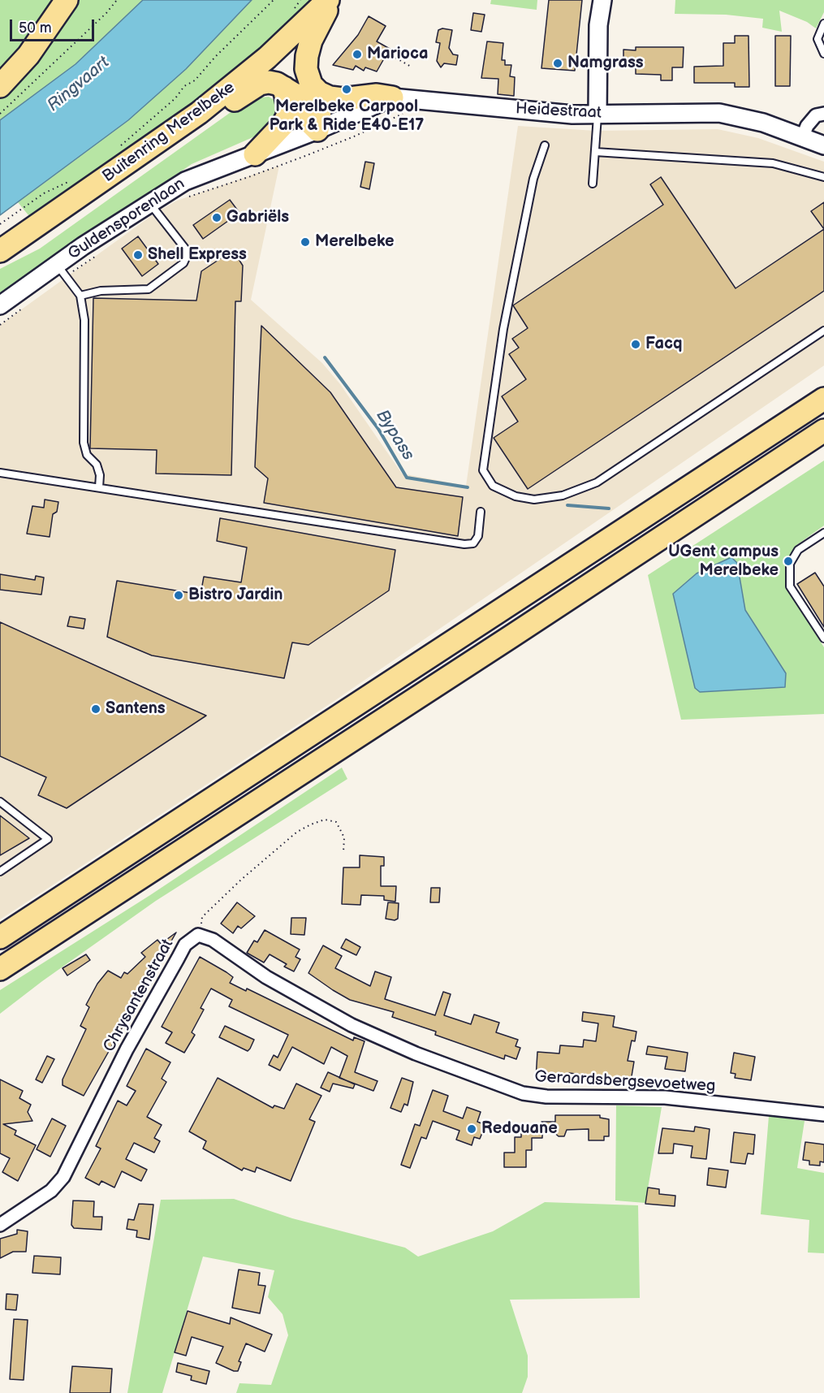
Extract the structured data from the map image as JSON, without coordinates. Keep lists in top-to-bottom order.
{
  "streets": {
    "highway": ["Buitenring Merelbeke"],
    "main road": ["Heidestraat", "Guldensporenlaan"],
    "street": ["Chrysantenstraat", "Geraardsbergsevoetweg"]
  },
  "crossings": [
    ["Heidestraat", "Guldensporenlaan"],
    ["Chrysantenstraat", "Geraardsbergsevoetweg"]
  ],
  "water": ["Ringvaart", "Bypass"],
  "places": [
    "Marioca",
    "Namgrass",
    "Merelbeke Carpool Park & Ride E40-E17",
    "Gabriëls",
    "Merelbeke",
    "Shell Express",
    "Facq",
    "UGent campus Merelbeke",
    "Bistro Jardin",
    "Santens",
    "Redouane"
  ],
  "scale_bar": "50 m"
}
